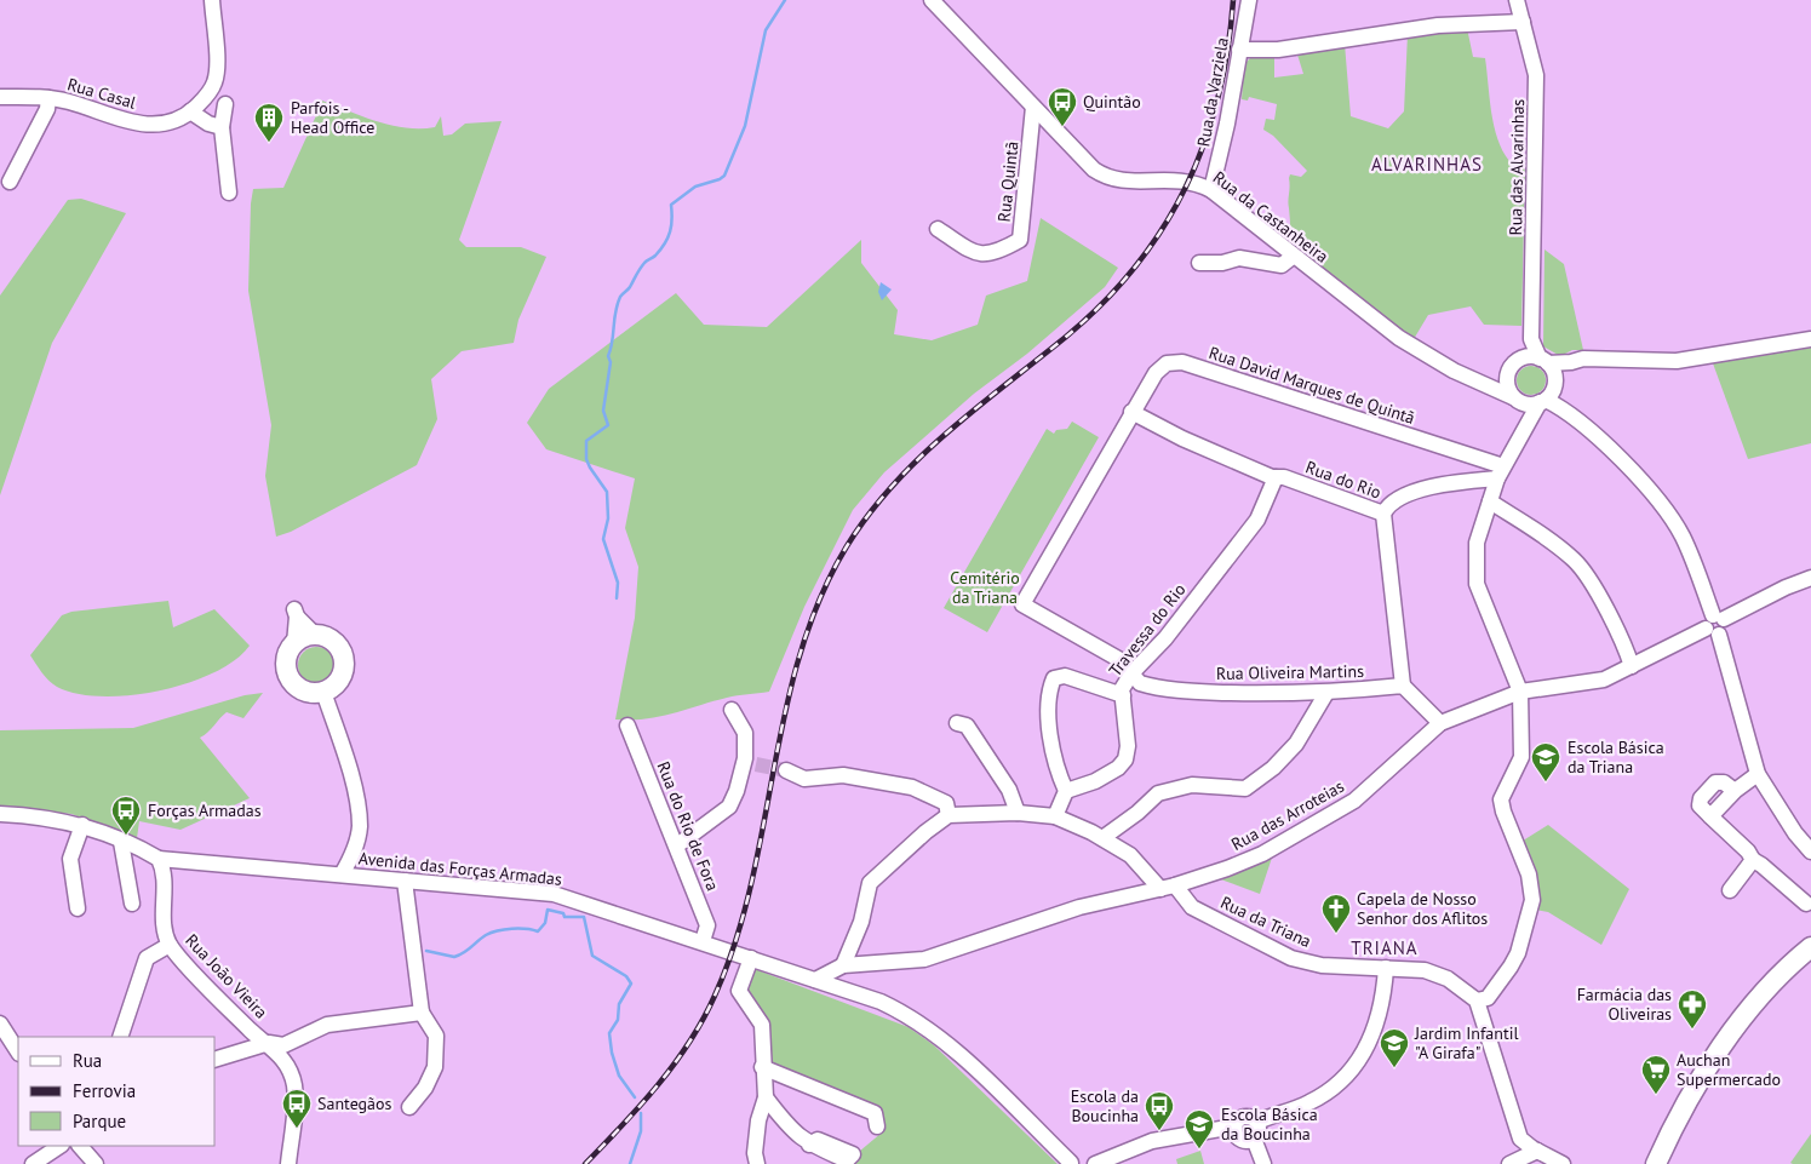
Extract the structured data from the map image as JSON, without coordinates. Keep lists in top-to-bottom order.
{
  "streets": {
    "street": [
      "Rua da Varziela",
      "Rua Casal",
      "Rua das Alvarinhas",
      "Rua Quintã",
      "Rua da Castanheira",
      "Rua David Marques de Quintã",
      "Rua do Rio",
      "Travessa do Rio",
      "Rua Oliveira Martins",
      "Rua das Arroteias",
      "Rua do Rio de Fora",
      "Avenida das Forças Armadas",
      "Rua da Triana",
      "Rua João Vieira"
    ]
  },
  "crossings": [
    ["Rua da Varziela", "Rua da Castanheira"],
    ["Rua das Alvarinhas", "Rua da Castanheira"],
    ["Rua Quintã", "Rua da Castanheira"],
    ["Rua David Marques de Quintã", "Rua do Rio"],
    ["Rua David Marques de Quintã", "Rua Oliveira Martins"],
    ["Rua do Rio", "Travessa do Rio"],
    ["Rua do Rio", "Rua Oliveira Martins"],
    ["Travessa do Rio", "Rua Oliveira Martins"],
    ["Rua das Arroteias", "Rua da Triana"],
    ["Rua do Rio de Fora", "Avenida das Forças Armadas"],
    ["Avenida das Forças Armadas", "Rua João Vieira"]
  ],
  "districts": ["ALVARINHAS", "TRIANA"],
  "parks": ["Cemitério da Triana"],
  "places": {
    "bus stop": [
      "Quintão",
      "Forças Armadas",
      "Santegãos",
      "Escola da Boucinha"
    ],
    "building": ["Parfois - Head Office"],
    "school or university": ["Escola Básica da Triana", "Jardim Infantil \"A Girafa\"", "Escola Básica da Boucinha"],
    "church": ["Capela de Nosso Senhor dos Aflitos"],
    "pharmacy": ["Farmácia das Oliveiras"],
    "supermarket": ["Auchan Supermercado"]
  },
  "legend": ["Rua", "Ferrovia", "Parque"]
}
